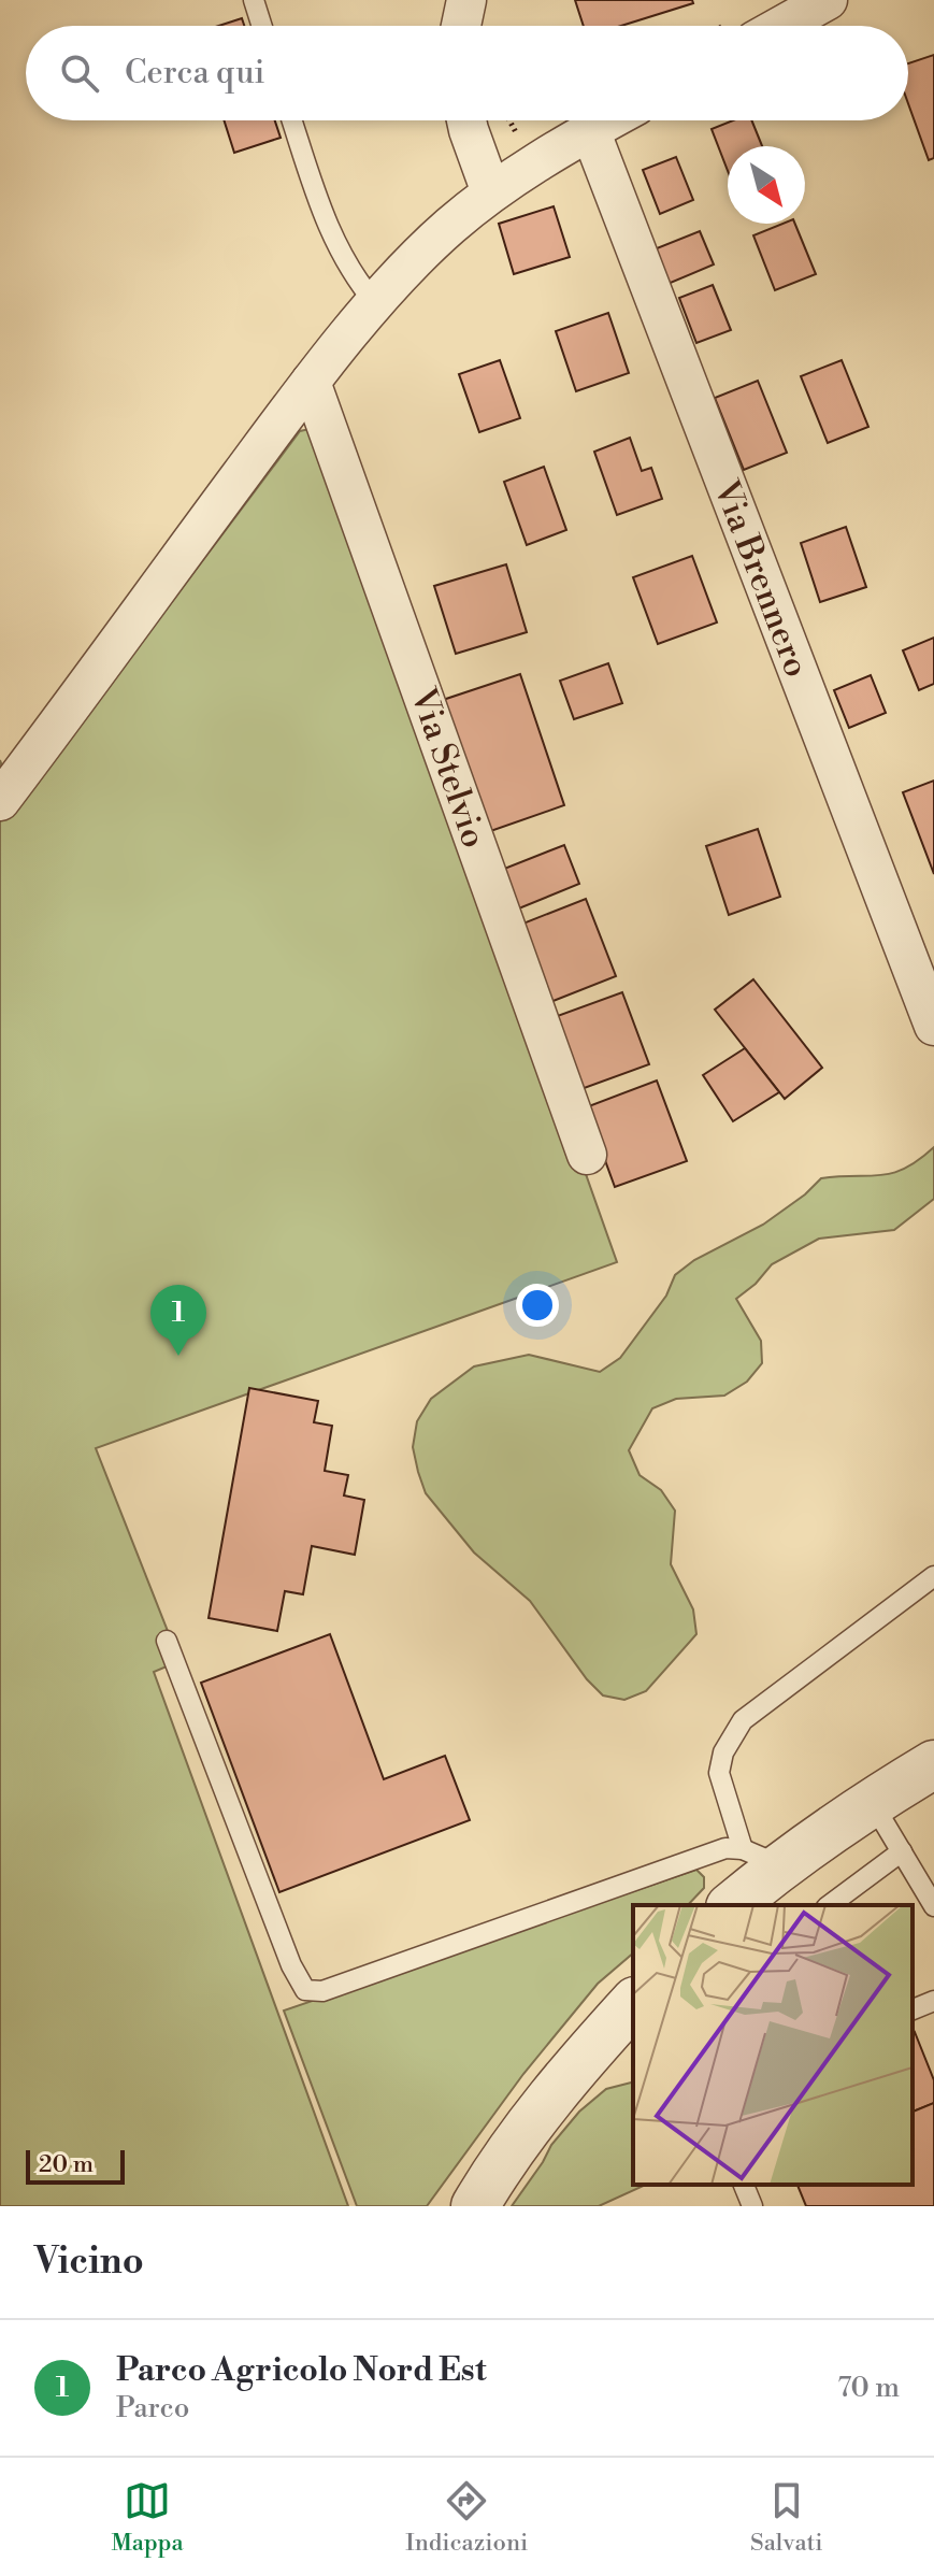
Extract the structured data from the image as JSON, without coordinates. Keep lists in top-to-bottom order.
{
  "streets": {
    "street": ["Via Brennero", "Via Stelvio"]
  },
  "scale_bar": "20 m",
  "north": "bottom right",
  "page": {
    "search": "Cerca qui",
    "pins": "1",
    "scale": "20 m",
    "heading": "Vicino",
    "list": [
      {
        "mark": "1",
        "name": "Parco Agricolo Nord Est",
        "note": "Parco",
        "value": "70 m"
      }
    ],
    "nav": ["Mappa", "Indicazioni", "Salvati"]
  }
}
